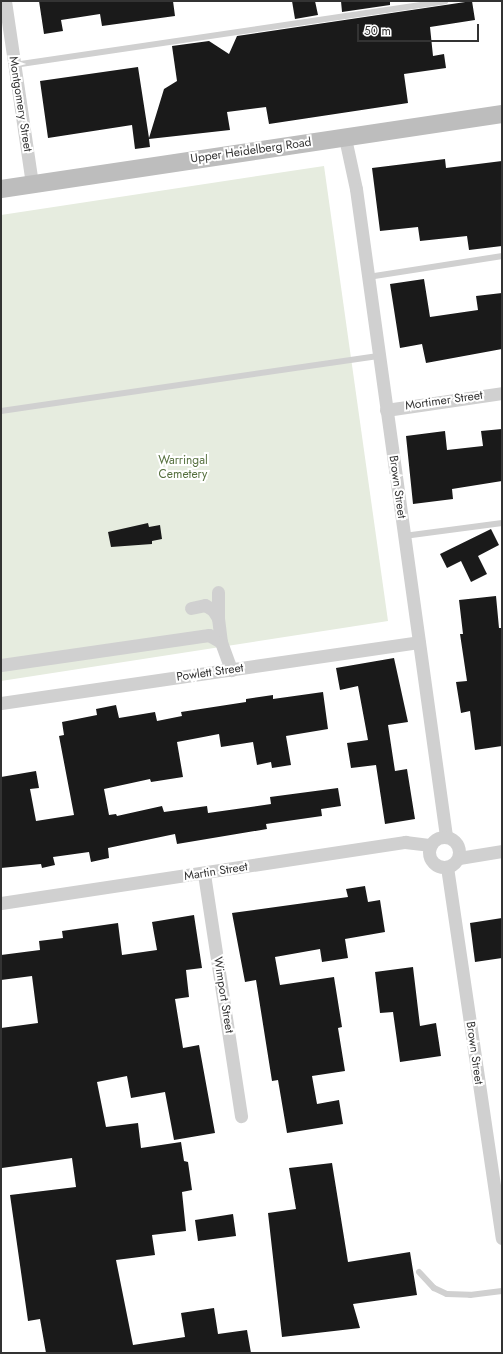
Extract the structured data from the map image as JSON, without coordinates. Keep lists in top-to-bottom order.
{
  "streets": {
    "main road": ["Upper Heidelberg Road"],
    "street": [
      "Montgomery Street",
      "Mortimer Street",
      "Brown Street",
      "Powlett Street",
      "Martin Street",
      "Wimport Street"
    ]
  },
  "crossings": [
    ["Montgomery Street", "Upper Heidelberg Road"],
    ["Upper Heidelberg Road", "Brown Street"],
    ["Mortimer Street", "Brown Street"],
    ["Brown Street", "Powlett Street"],
    ["Brown Street", "Martin Street"],
    ["Martin Street", "Wimport Street"]
  ],
  "parks": ["Warringal Cemetery"],
  "scale_bar": "50 m"
}
